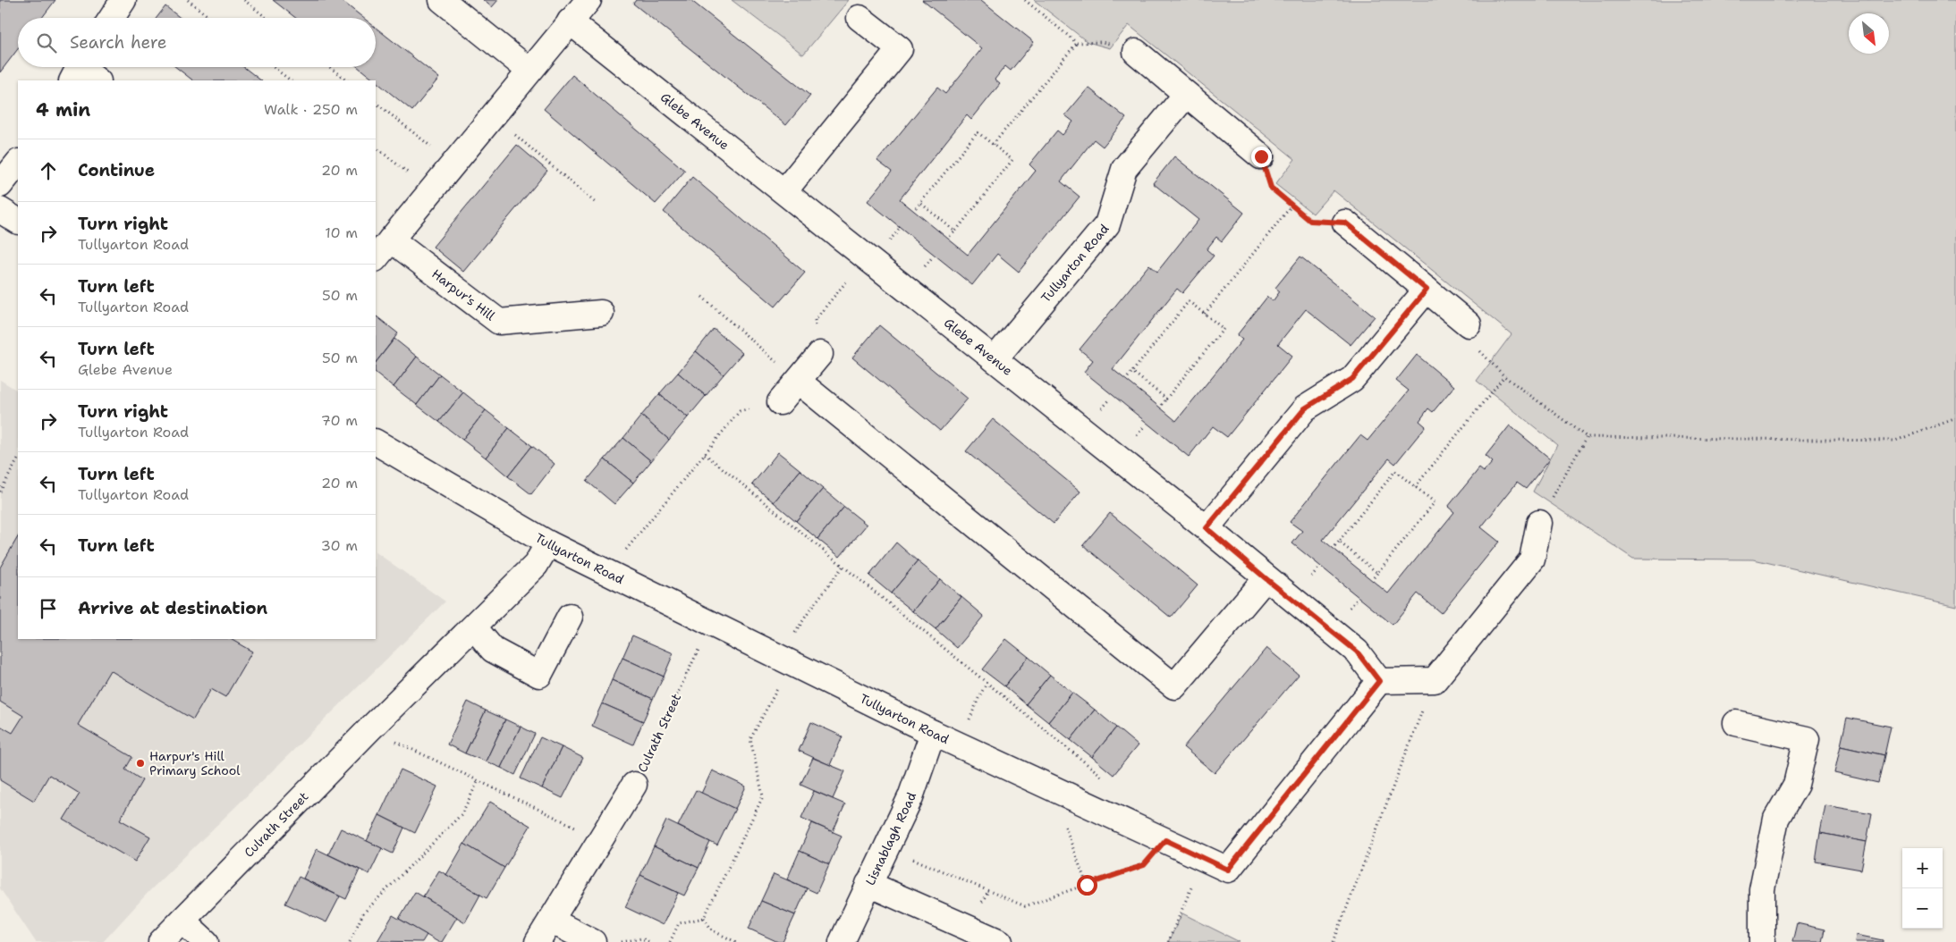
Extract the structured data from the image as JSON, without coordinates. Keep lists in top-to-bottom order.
{
  "streets": {
    "street": [
      "Glebe Avenue",
      "Tullyarton Road",
      "Harpur's Hill",
      "Culrath Street",
      "Lisnablagh Road"
    ]
  },
  "crossings": [
    ["Glebe Avenue", "Tullyarton Road"],
    ["Tullyarton Road", "Culrath Street"],
    ["Tullyarton Road", "Lisnablagh Road"]
  ],
  "places": ["Harpur's Hill Primary School"],
  "north": "bottom right",
  "page": {
    "search": "Search here",
    "heading": ["4 min", "Walk · 250 m"],
    "list": [
      ["Continue", "20 m"],
      ["Turn right", "Tullyarton Road", "10 m"],
      ["Turn left", "Tullyarton Road", "50 m"],
      ["Turn left", "Glebe Avenue", "50 m"],
      ["Turn right", "Tullyarton Road", "70 m"],
      ["Turn left", "Tullyarton Road", "20 m"],
      ["Turn left", "30 m"],
      "Arrive at destination"
    ],
    "map_buttons": ["+", "−"]
  }
}
